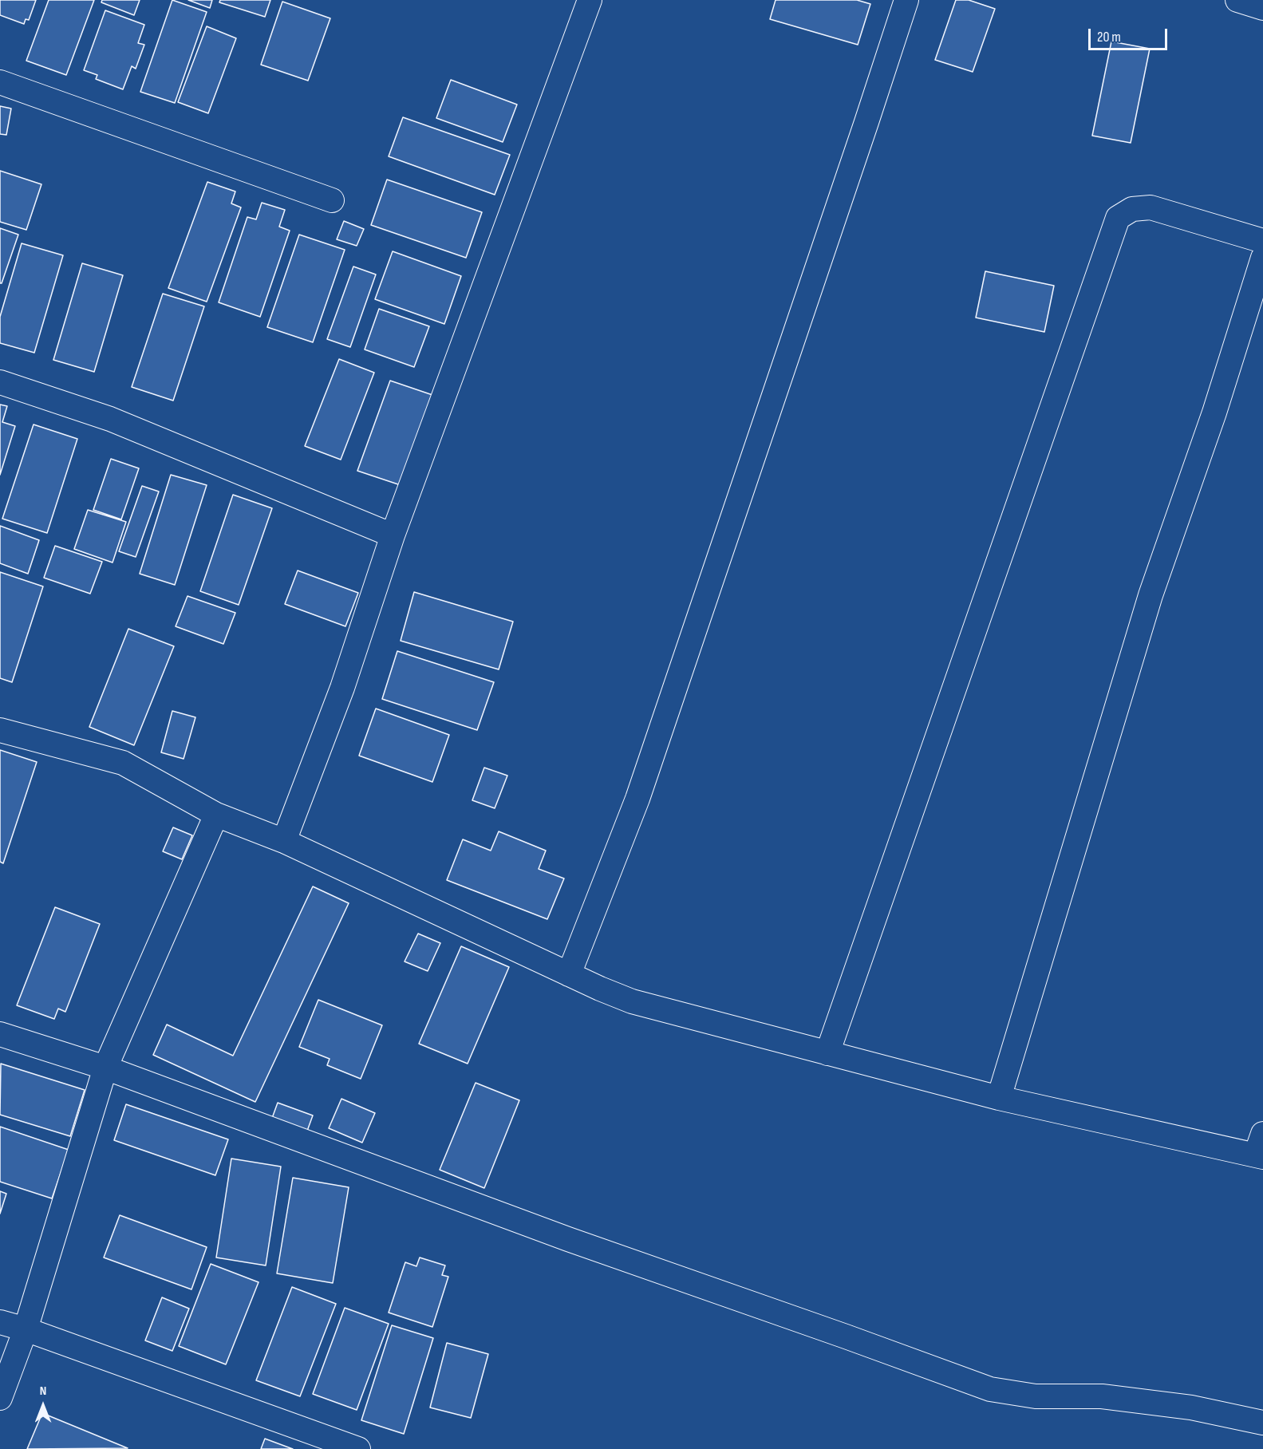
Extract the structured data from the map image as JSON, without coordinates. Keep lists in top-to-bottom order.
{
  "scale_bar": "20 m",
  "north": "top"
}
